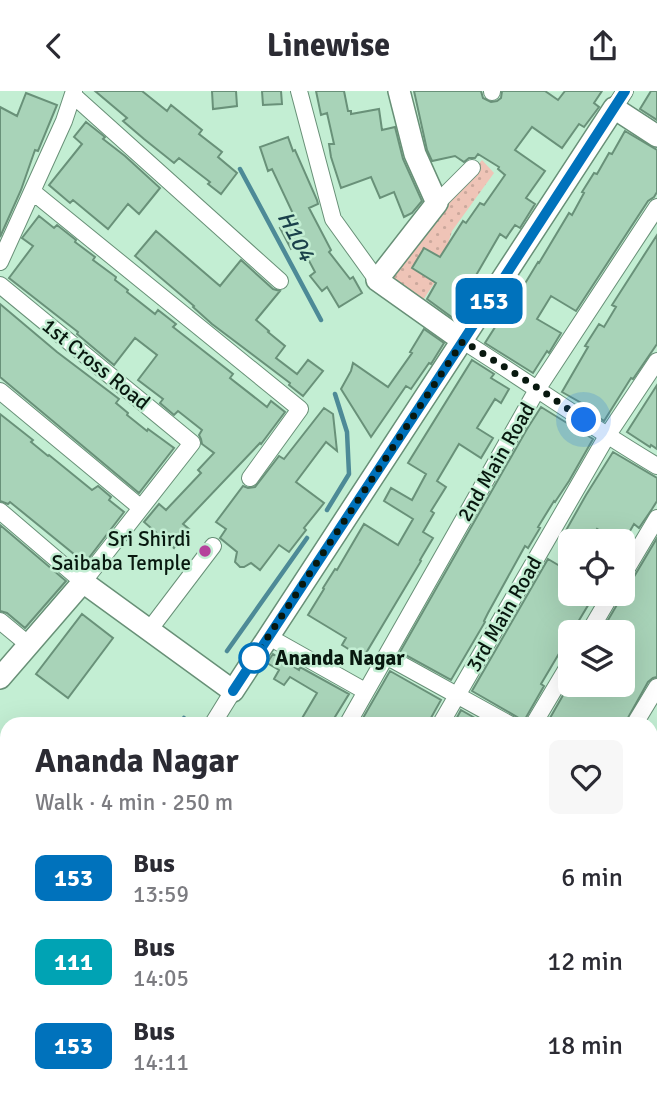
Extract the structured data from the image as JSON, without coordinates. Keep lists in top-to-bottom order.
{
  "streets": {
    "street": ["1st Cross Road", "2nd Main Road", "3rd Main Road"]
  },
  "water": ["H104"],
  "places": ["Sri Shirdi Saibaba Temple", "Ananda Nagar"],
  "lines": ["bus line 153"],
  "page": {
    "header": "Linewise",
    "on_map": "153",
    "heading": ["Ananda Nagar", "Walk · 4 min · 250 m"],
    "list": [
      {
        "mark": "153",
        "name": "Bus",
        "note": "13:59",
        "value": "6 min"
      },
      {
        "mark": "111",
        "name": "Bus",
        "note": "14:05",
        "value": "12 min"
      },
      {
        "mark": "153",
        "name": "Bus",
        "note": "14:11",
        "value": "18 min"
      }
    ]
  }
}
